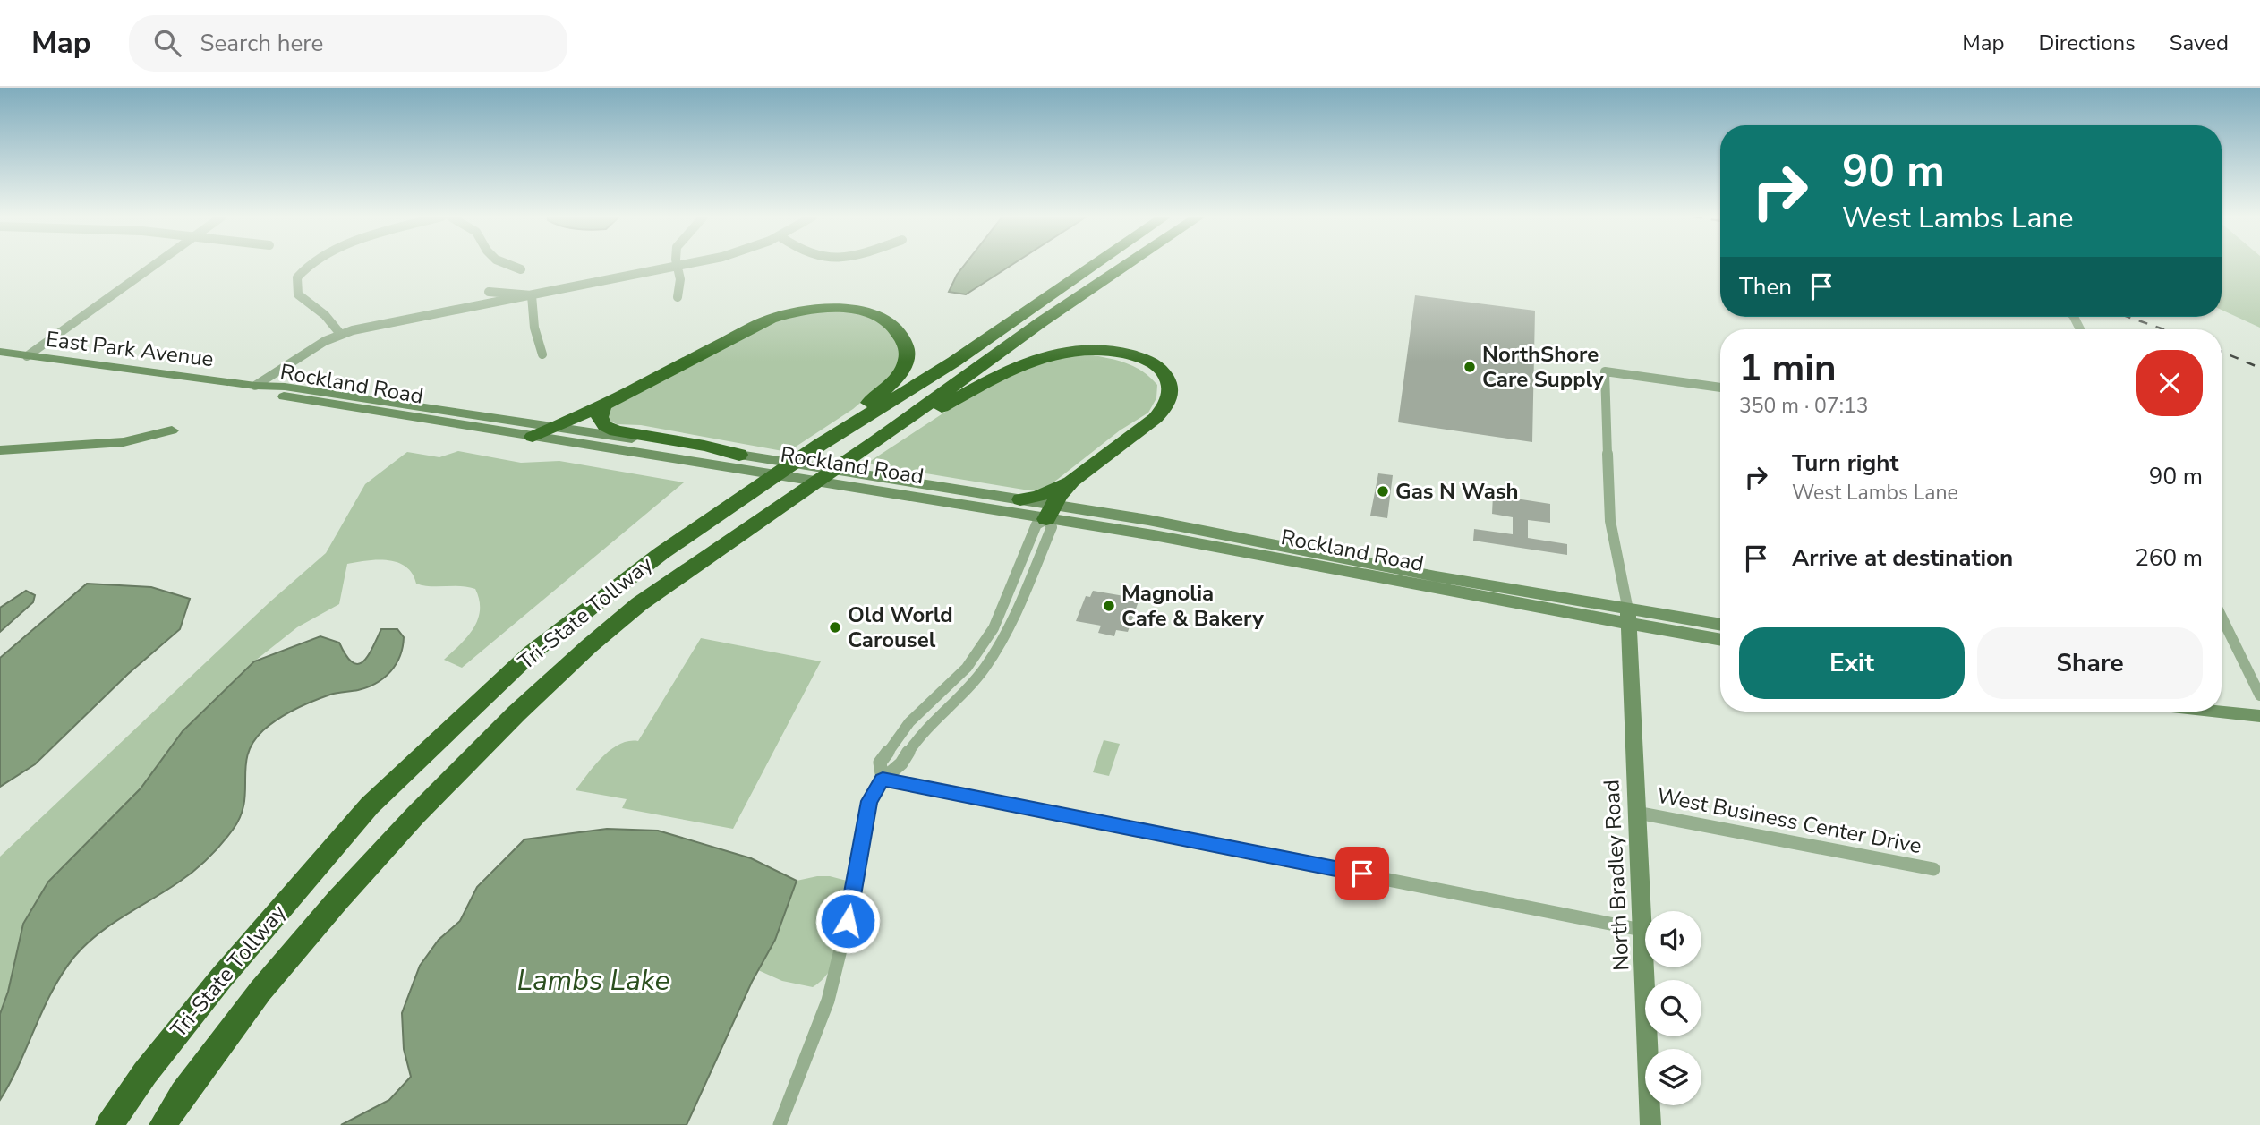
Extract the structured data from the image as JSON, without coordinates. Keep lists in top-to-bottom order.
{
  "streets": {
    "highway": ["Tri-State Tollway"],
    "main road": ["East Park Avenue", "Rockland Road", "North Bradley Road"],
    "street": ["West Business Center Drive"]
  },
  "crossings": [
    ["East Park Avenue", "Rockland Road"],
    ["Rockland Road", "North Bradley Road"],
    ["West Business Center Drive", "North Bradley Road"]
  ],
  "water": ["Lambs Lake"],
  "places": [
    "NorthShore Care Supply",
    "Gas N Wash",
    "Magnolia Cafe & Bakery",
    "Old World Carousel"
  ],
  "page": {
    "header": "Map",
    "search": "Search here",
    "nav": ["Map", "Directions", "Saved"],
    "turn": ["90 m", "West Lambs Lane"],
    "then": "Then",
    "heading": ["1 min", "350 m · 07:13"],
    "list": [
      {
        "name": "Turn right",
        "note": "West Lambs Lane",
        "value": "90 m"
      },
      {
        "name": "Arrive at destination",
        "value": "260 m"
      }
    ],
    "buttons": ["Exit", "Share"]
  }
}
